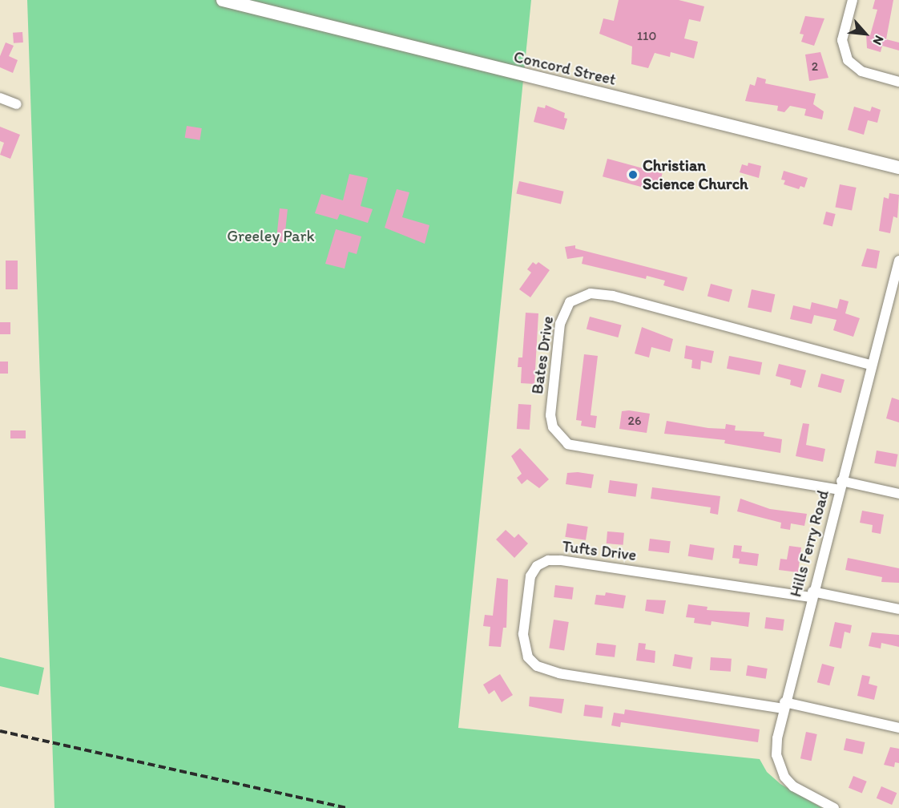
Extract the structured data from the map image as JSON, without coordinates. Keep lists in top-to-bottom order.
{
  "streets": {
    "main road": ["Concord Street"],
    "street": ["Bates Drive", "Hills Ferry Road", "Tufts Drive"]
  },
  "crossings": [
    ["Bates Drive", "Hills Ferry Road"],
    ["Hills Ferry Road", "Tufts Drive"]
  ],
  "parks": ["Greeley Park"],
  "places": ["Christian Science Church"],
  "house_numbers": ["110", "2", "26"],
  "north": "bottom right"
}
